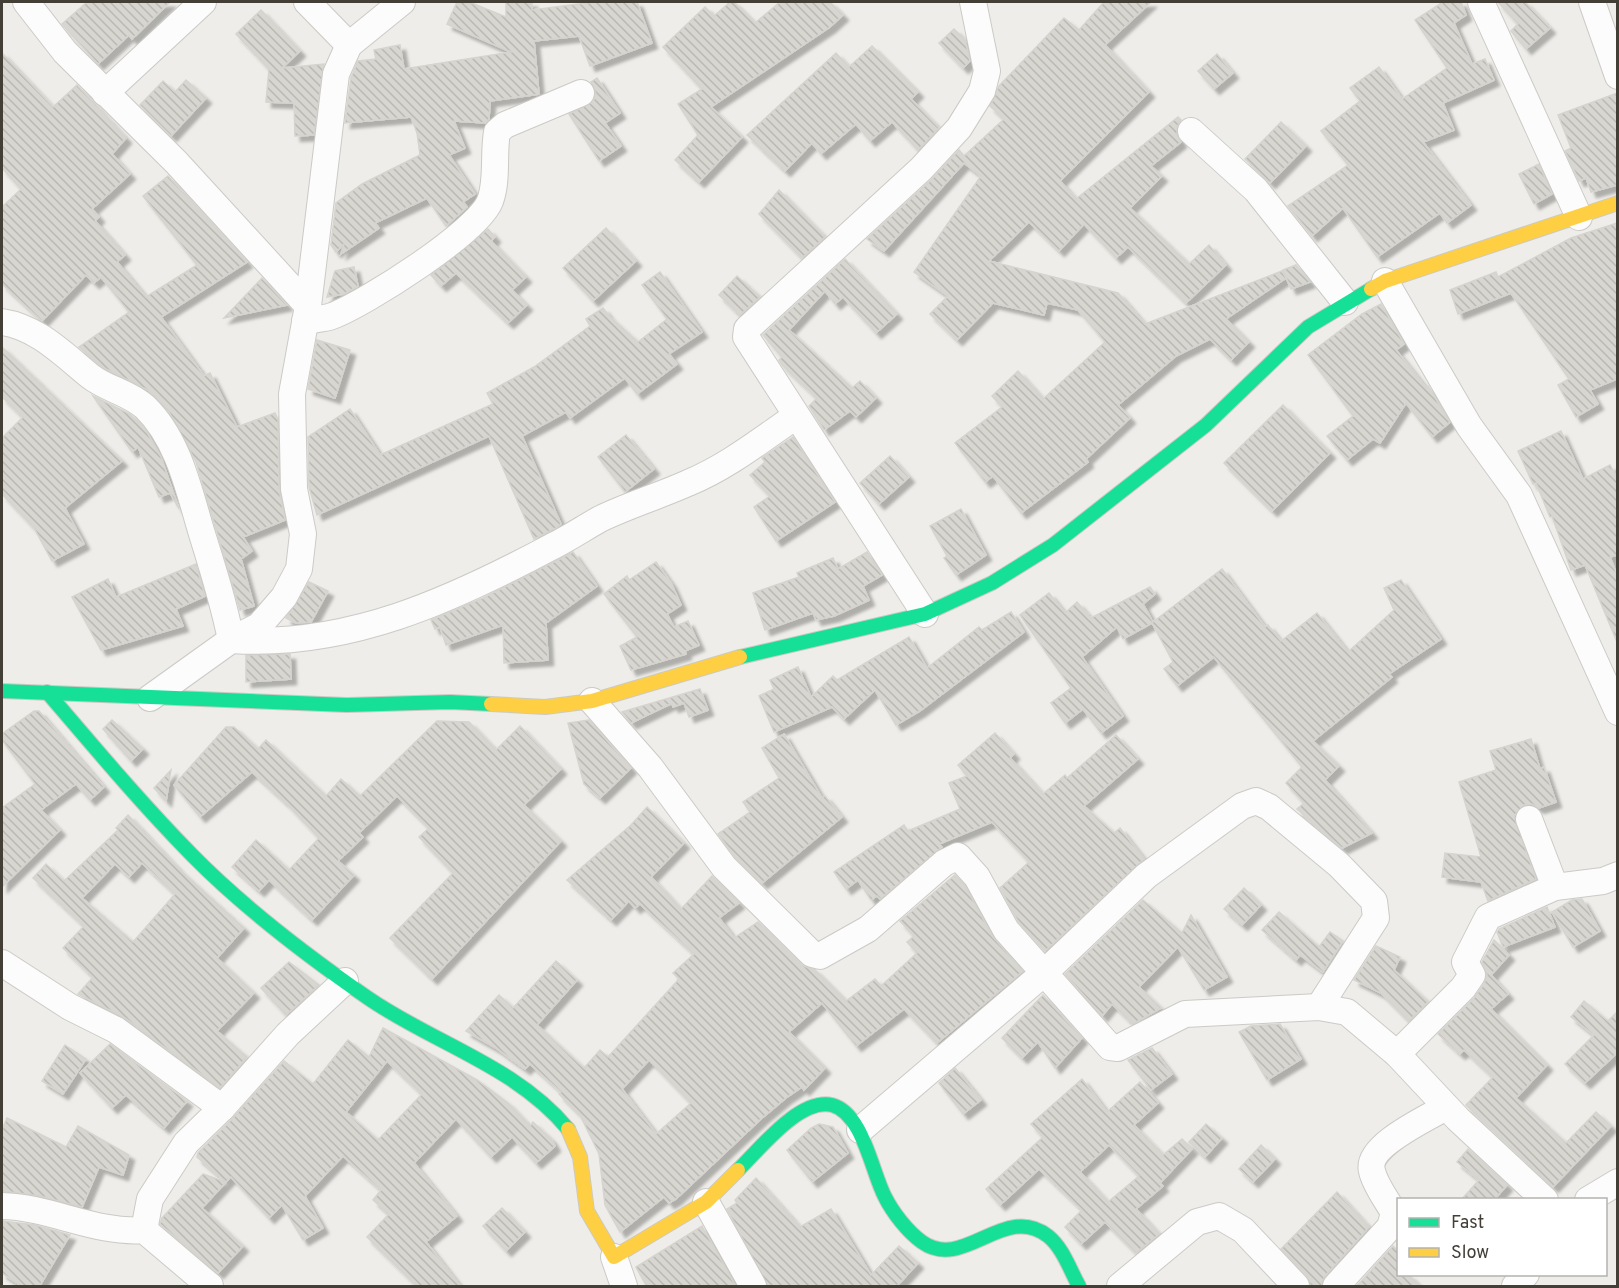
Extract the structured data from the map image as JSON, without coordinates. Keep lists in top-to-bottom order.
{
  "legend": ["Fast", "Slow"]
}
